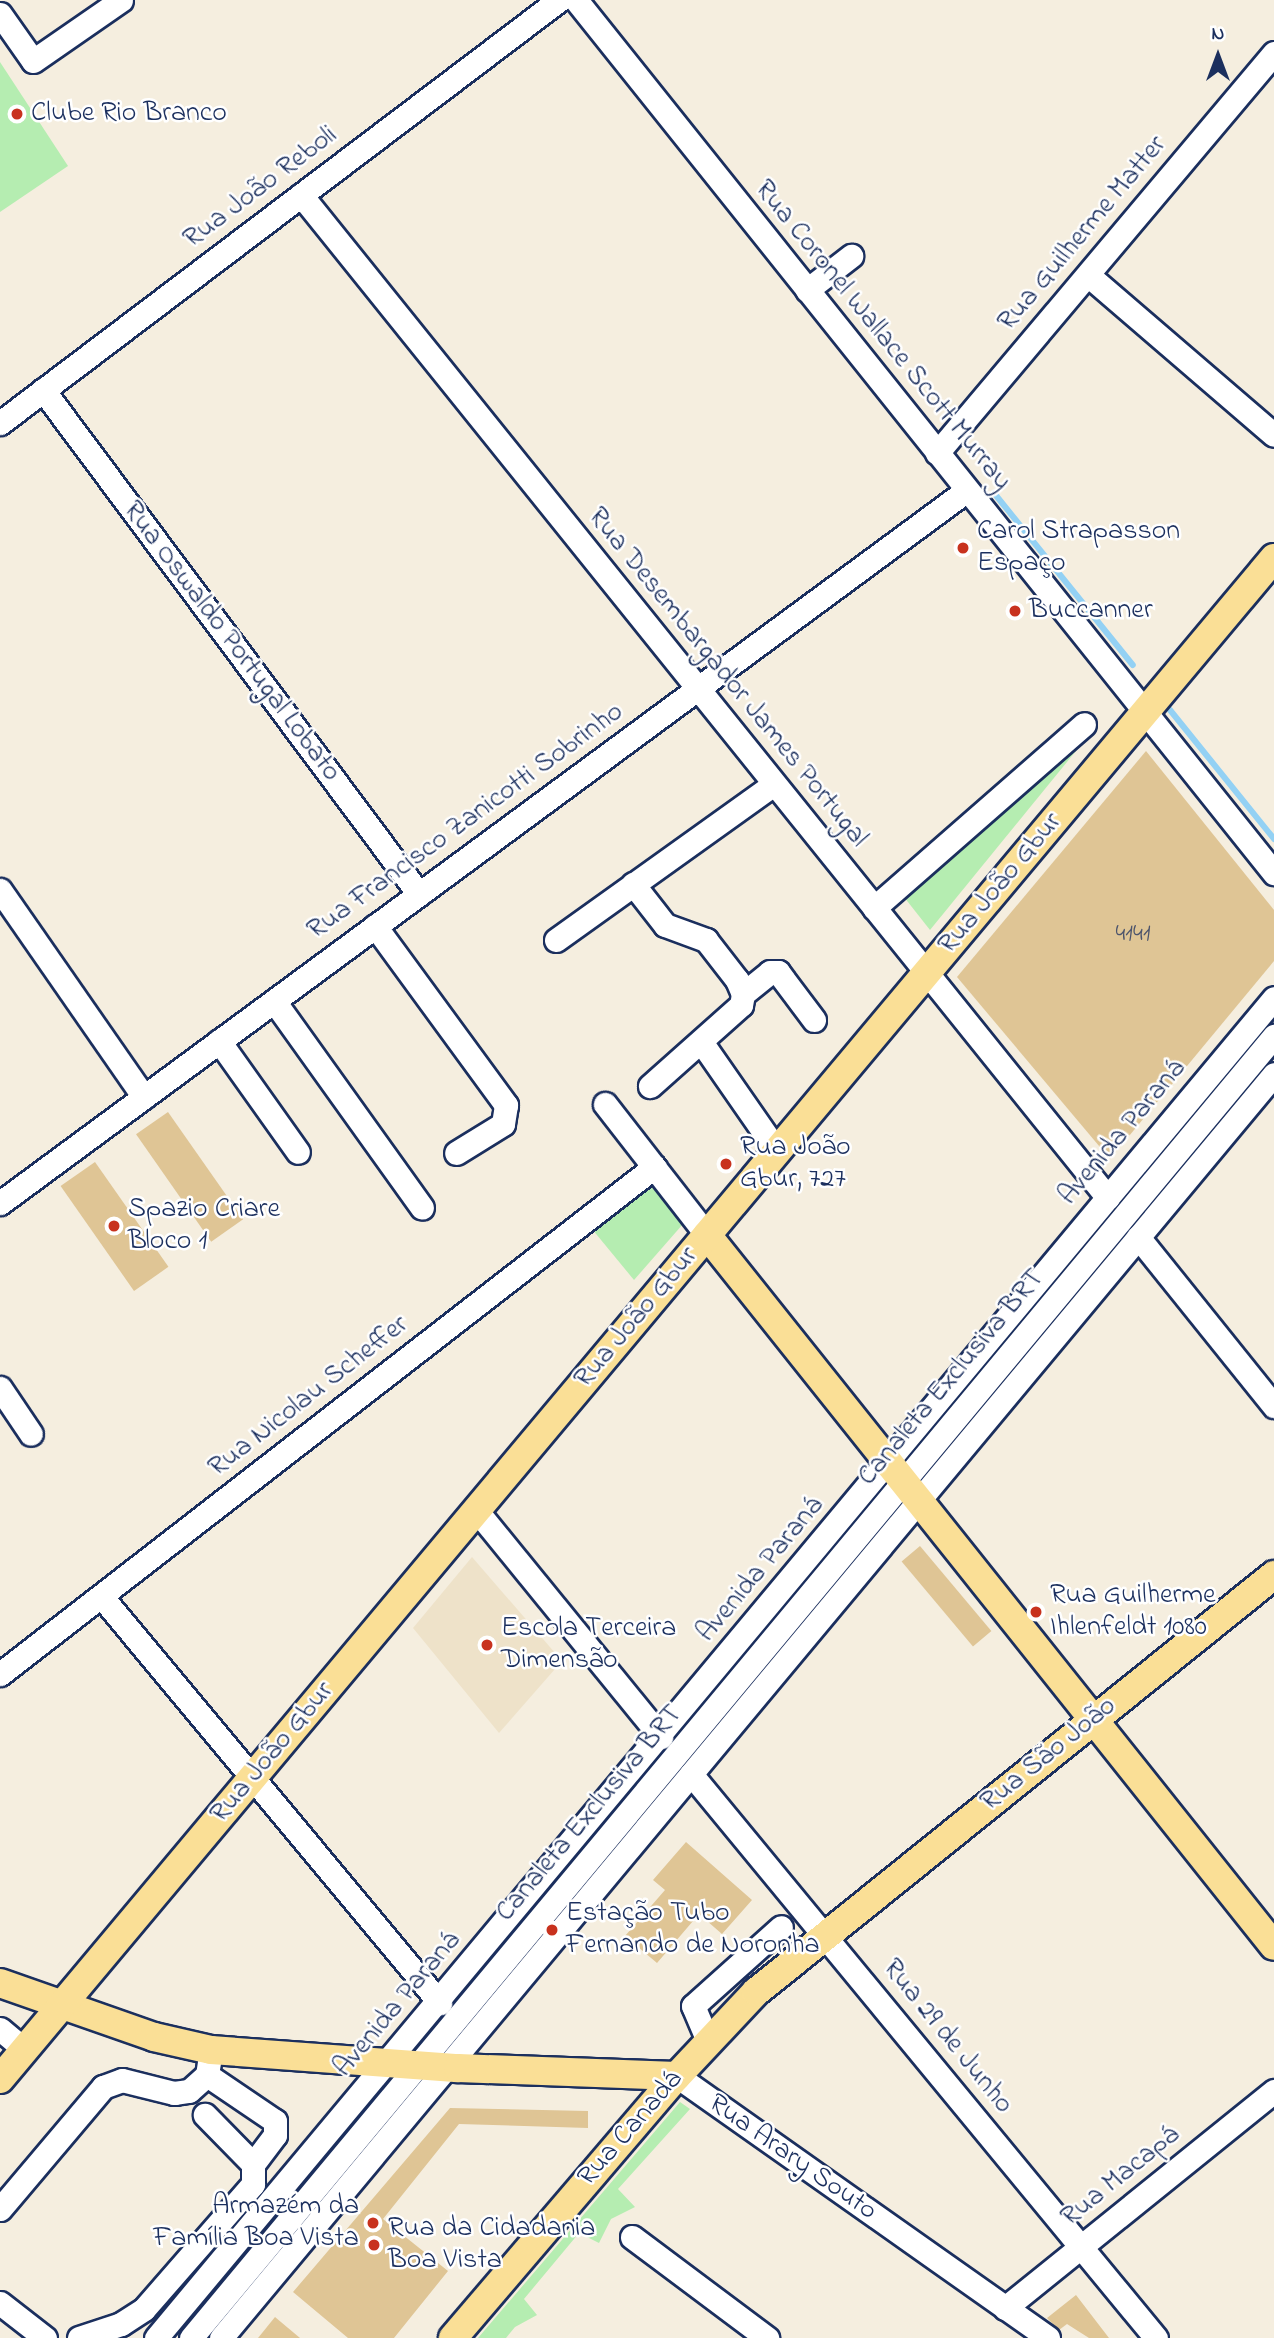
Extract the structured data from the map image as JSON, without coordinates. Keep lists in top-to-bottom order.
{
  "streets": {
    "main road": ["Rua João Gbur", "Rua São João", "Rua Canadá"],
    "street": [
      "Rua João Reboli",
      "Rua Guilherme Matter",
      "Rua Coronel Wallace Scott Murray",
      "Rua Oswaldo Portugal Lobato",
      "Rua Desembargador James Portugal",
      "Rua Francisco Zanicotti Sobrinho",
      "Avenida Paraná",
      "Canaleta Exclusiva BRT",
      "Rua Nicolau Scheffer",
      "Rua 29 de Junho",
      "Rua Arary Souto",
      "Rua Macapá"
    ]
  },
  "crossings": [
    ["Rua João Reboli", "Rua Oswaldo Portugal Lobato"],
    ["Rua João Reboli", "Rua Desembargador James Portugal"],
    ["Rua Guilherme Matter", "Rua Coronel Wallace Scott Murray"],
    ["Rua Coronel Wallace Scott Murray", "Rua Francisco Zanicotti Sobrinho"],
    ["Rua Coronel Wallace Scott Murray", "Rua João Gbur"],
    ["Rua Oswaldo Portugal Lobato", "Rua Francisco Zanicotti Sobrinho"],
    ["Rua Desembargador James Portugal", "Rua Francisco Zanicotti Sobrinho"],
    ["Rua Desembargador James Portugal", "Rua João Gbur"],
    ["Rua Desembargador James Portugal", "Avenida Paraná"],
    ["Avenida Paraná", "Canaleta Exclusiva BRT"],
    ["Avenida Paraná", "Rua 29 de Junho"],
    ["Rua São João", "Rua 29 de Junho"],
    ["Rua São João", "Rua Canadá"],
    ["Rua 29 de Junho", "Rua Canadá"],
    ["Rua 29 de Junho", "Rua Macapá"],
    ["Rua Canadá", "Rua Arary Souto"],
    ["Rua Arary Souto", "Rua Macapá"]
  ],
  "places": [
    "Clube Rio Branco",
    "Carol Strapasson Espaço",
    "Buccanner",
    "Rua João Gbur, 727",
    "Spazio Criare Bloco 1",
    "Rua Guilherme Ihlenfeldt 1080",
    "Escola Terceira Dimensão",
    "Estação Tubo Fernando de Noronha",
    "Armazém da Família Boa Vista",
    "Rua da Cidadania Boa Vista"
  ],
  "house_numbers": ["4141"],
  "north": "top"
}
